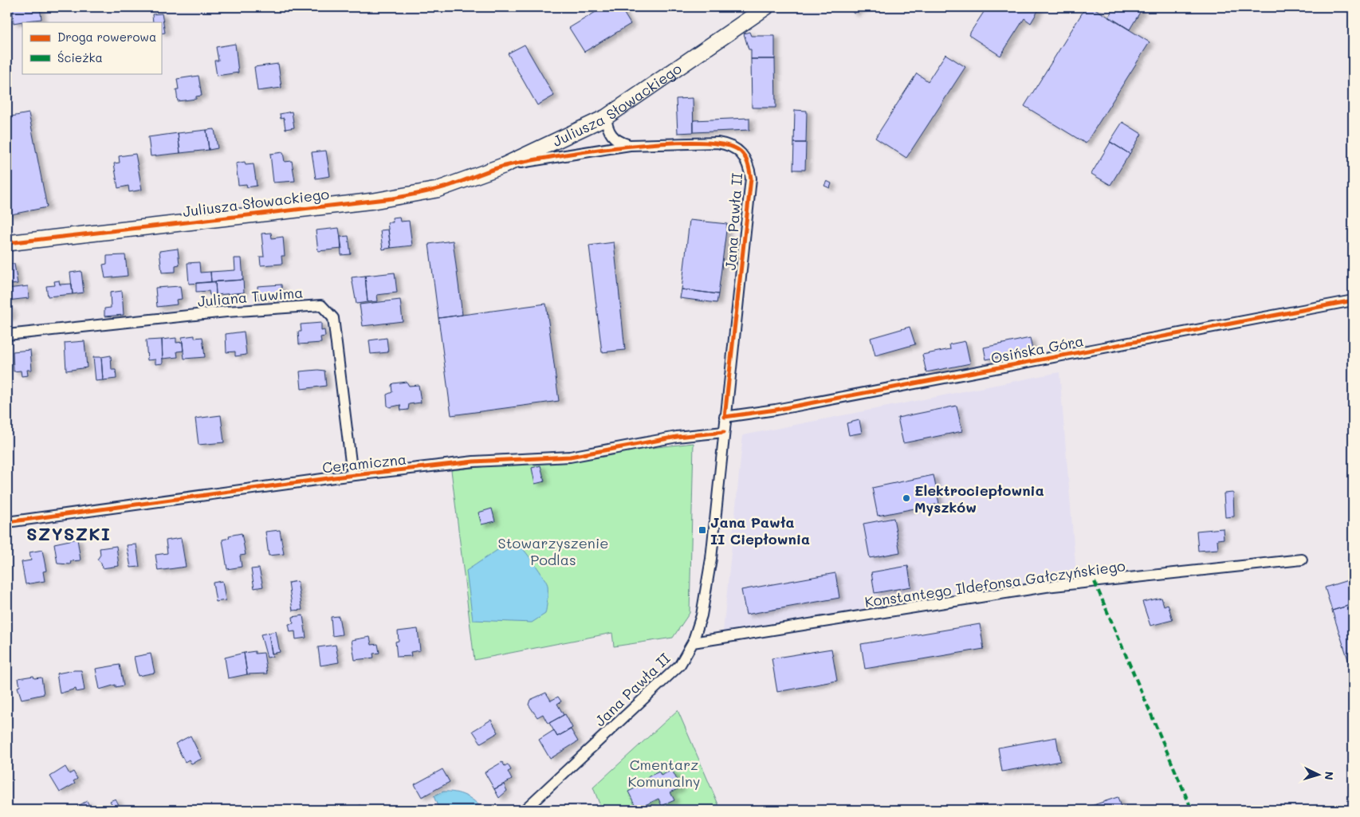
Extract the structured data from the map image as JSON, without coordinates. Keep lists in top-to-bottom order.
{
  "streets": {
    "street": [
      "Juliusza Słowackiego",
      "Jana Pawła II",
      "Juliana Tuwima",
      "Osińska Góra",
      "Ceramiczna",
      "Konstantego Ildefonsa Gałczyńskiego"
    ]
  },
  "crossings": [
    ["Juliusza Słowackiego", "Jana Pawła II"],
    ["Jana Pawła II", "Osińska Góra"],
    ["Jana Pawła II", "Ceramiczna"],
    ["Jana Pawła II", "Konstantego Ildefonsa Gałczyńskiego"],
    ["Juliana Tuwima", "Ceramiczna"]
  ],
  "districts": ["SZYSZKI"],
  "parks": ["Stowarzyszenie Podlas", "Cmentarz Komunalny"],
  "places": {
    "other": ["Elektrociepłownia Myszków"],
    "transit": ["Jana Pawła II Ciepłownia"]
  },
  "legend": ["Droga rowerowa", "Ścieżka"],
  "north": "right"
}
